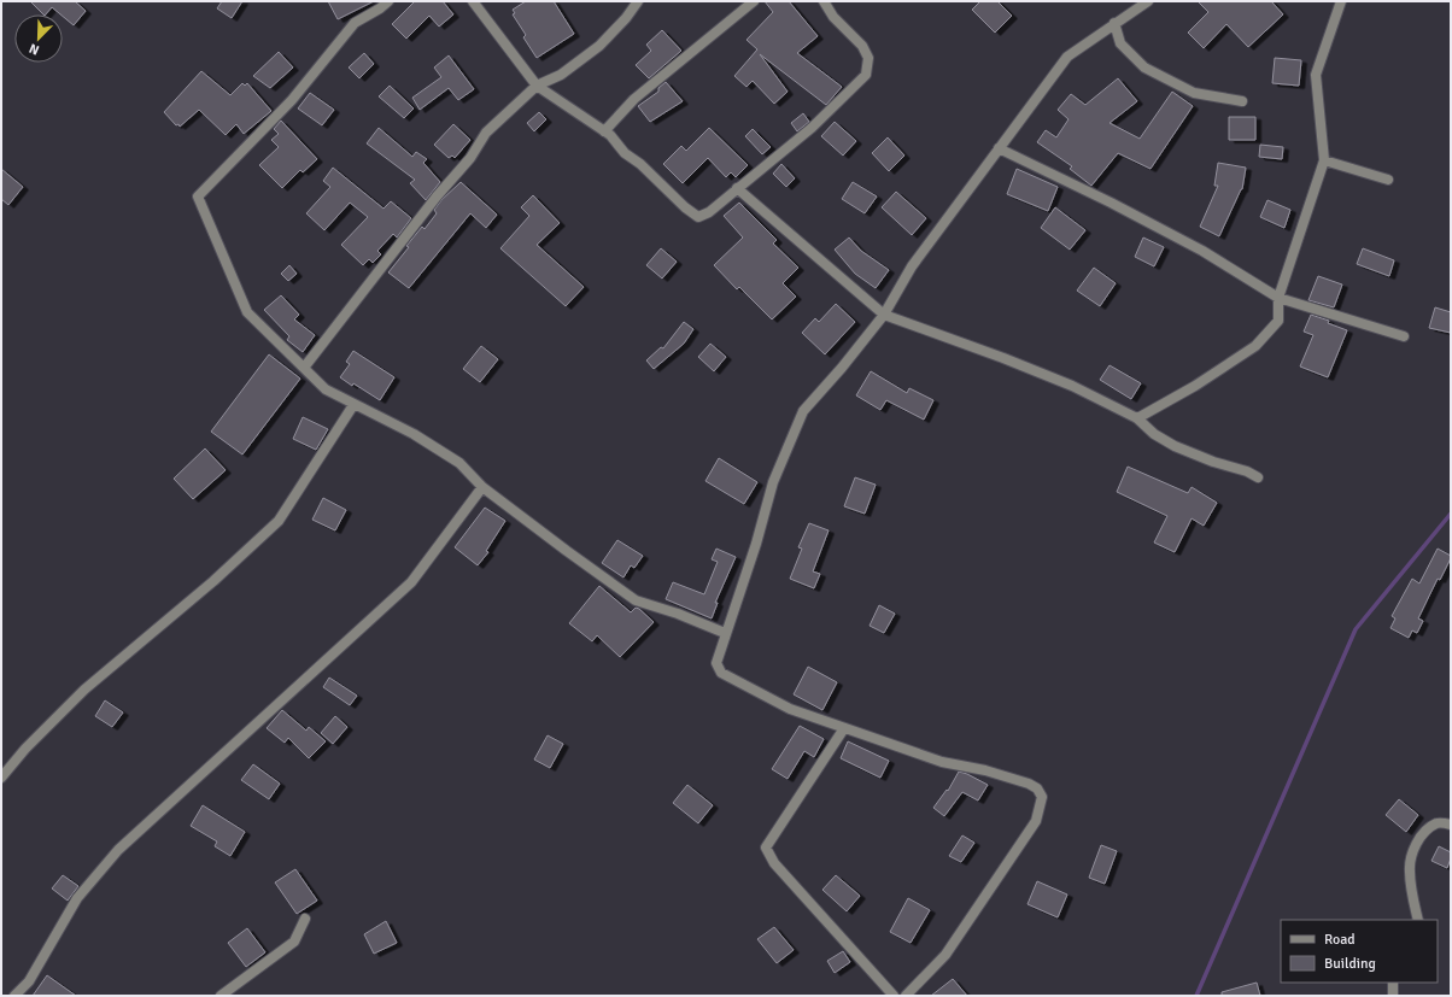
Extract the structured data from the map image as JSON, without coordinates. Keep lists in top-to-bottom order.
{
  "legend": ["Road", "Building"],
  "north": "bottom left"
}
